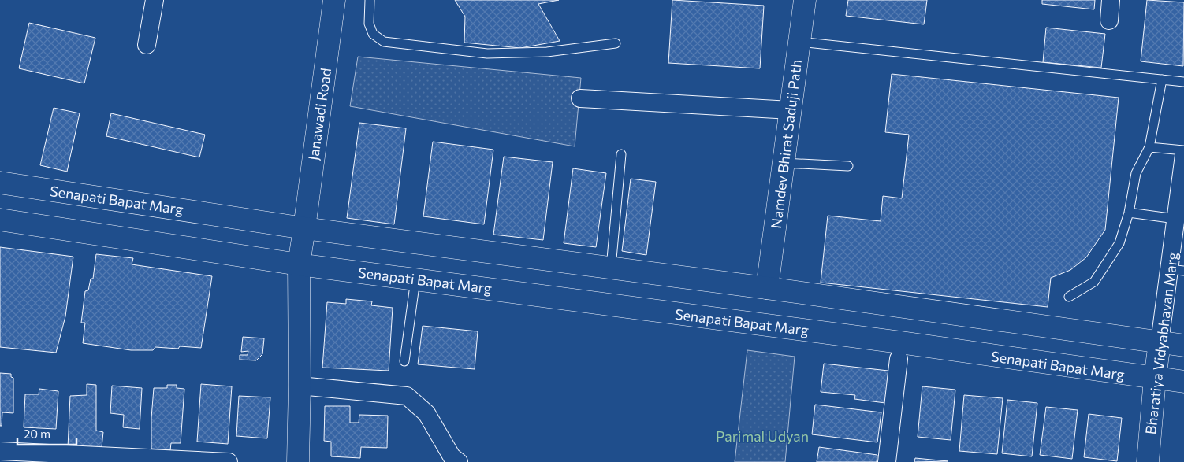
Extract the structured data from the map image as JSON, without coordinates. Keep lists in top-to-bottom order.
{
  "streets": {
    "main road": [
      "Janawadi Road",
      "Namdev Bhirat Saduji Path",
      "Senapati Bapat Marg",
      "Bharatiya Vidyabhavan Marg"
    ]
  },
  "crossings": [
    ["Janawadi Road", "Senapati Bapat Marg"],
    ["Namdev Bhirat Saduji Path", "Senapati Bapat Marg"],
    ["Senapati Bapat Marg", "Bharatiya Vidyabhavan Marg"]
  ],
  "parks": ["Parimal Udyan"],
  "scale_bar": "20 m"
}
